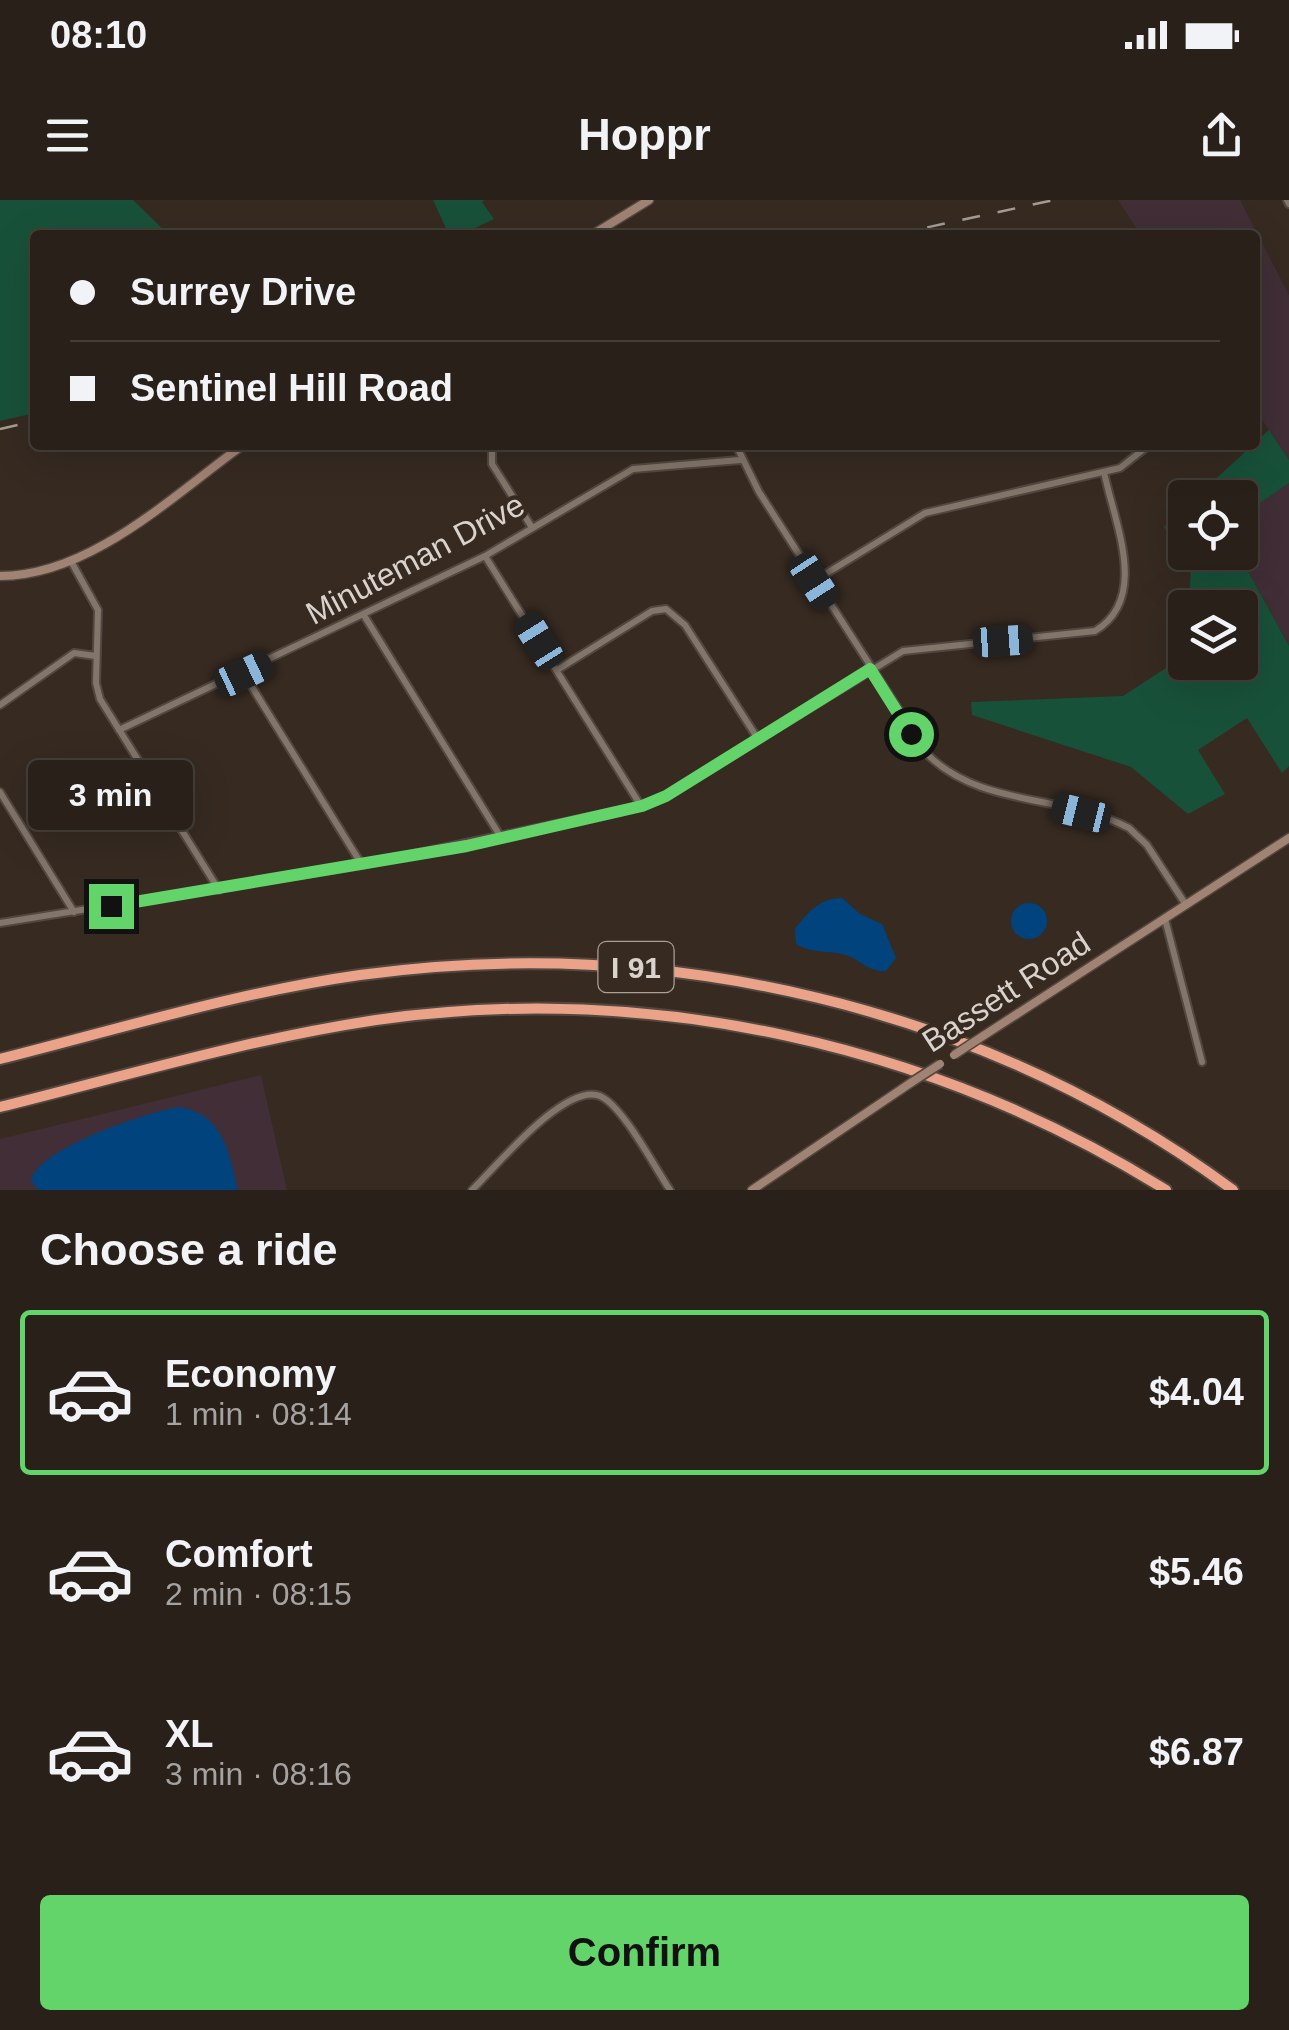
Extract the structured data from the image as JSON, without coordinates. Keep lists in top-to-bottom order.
{
  "streets": {
    "highway": ["I 91"],
    "street": ["Minuteman Drive", "Bassett Road"]
  },
  "page": {
    "status": "08:10",
    "header": "Hoppr",
    "banner": ["Surrey Drive", "Sentinel Hill Road"],
    "bubble": "3 min",
    "heading": "Choose a ride",
    "list": [
      {
        "name": "Economy",
        "note": "1 min · 08:14",
        "value": "$4.04"
      },
      {
        "name": "Comfort",
        "note": "2 min · 08:15",
        "value": "$5.46"
      },
      {
        "name": "XL",
        "note": "3 min · 08:16",
        "value": "$6.87"
      }
    ],
    "buttons": "Confirm"
  }
}
